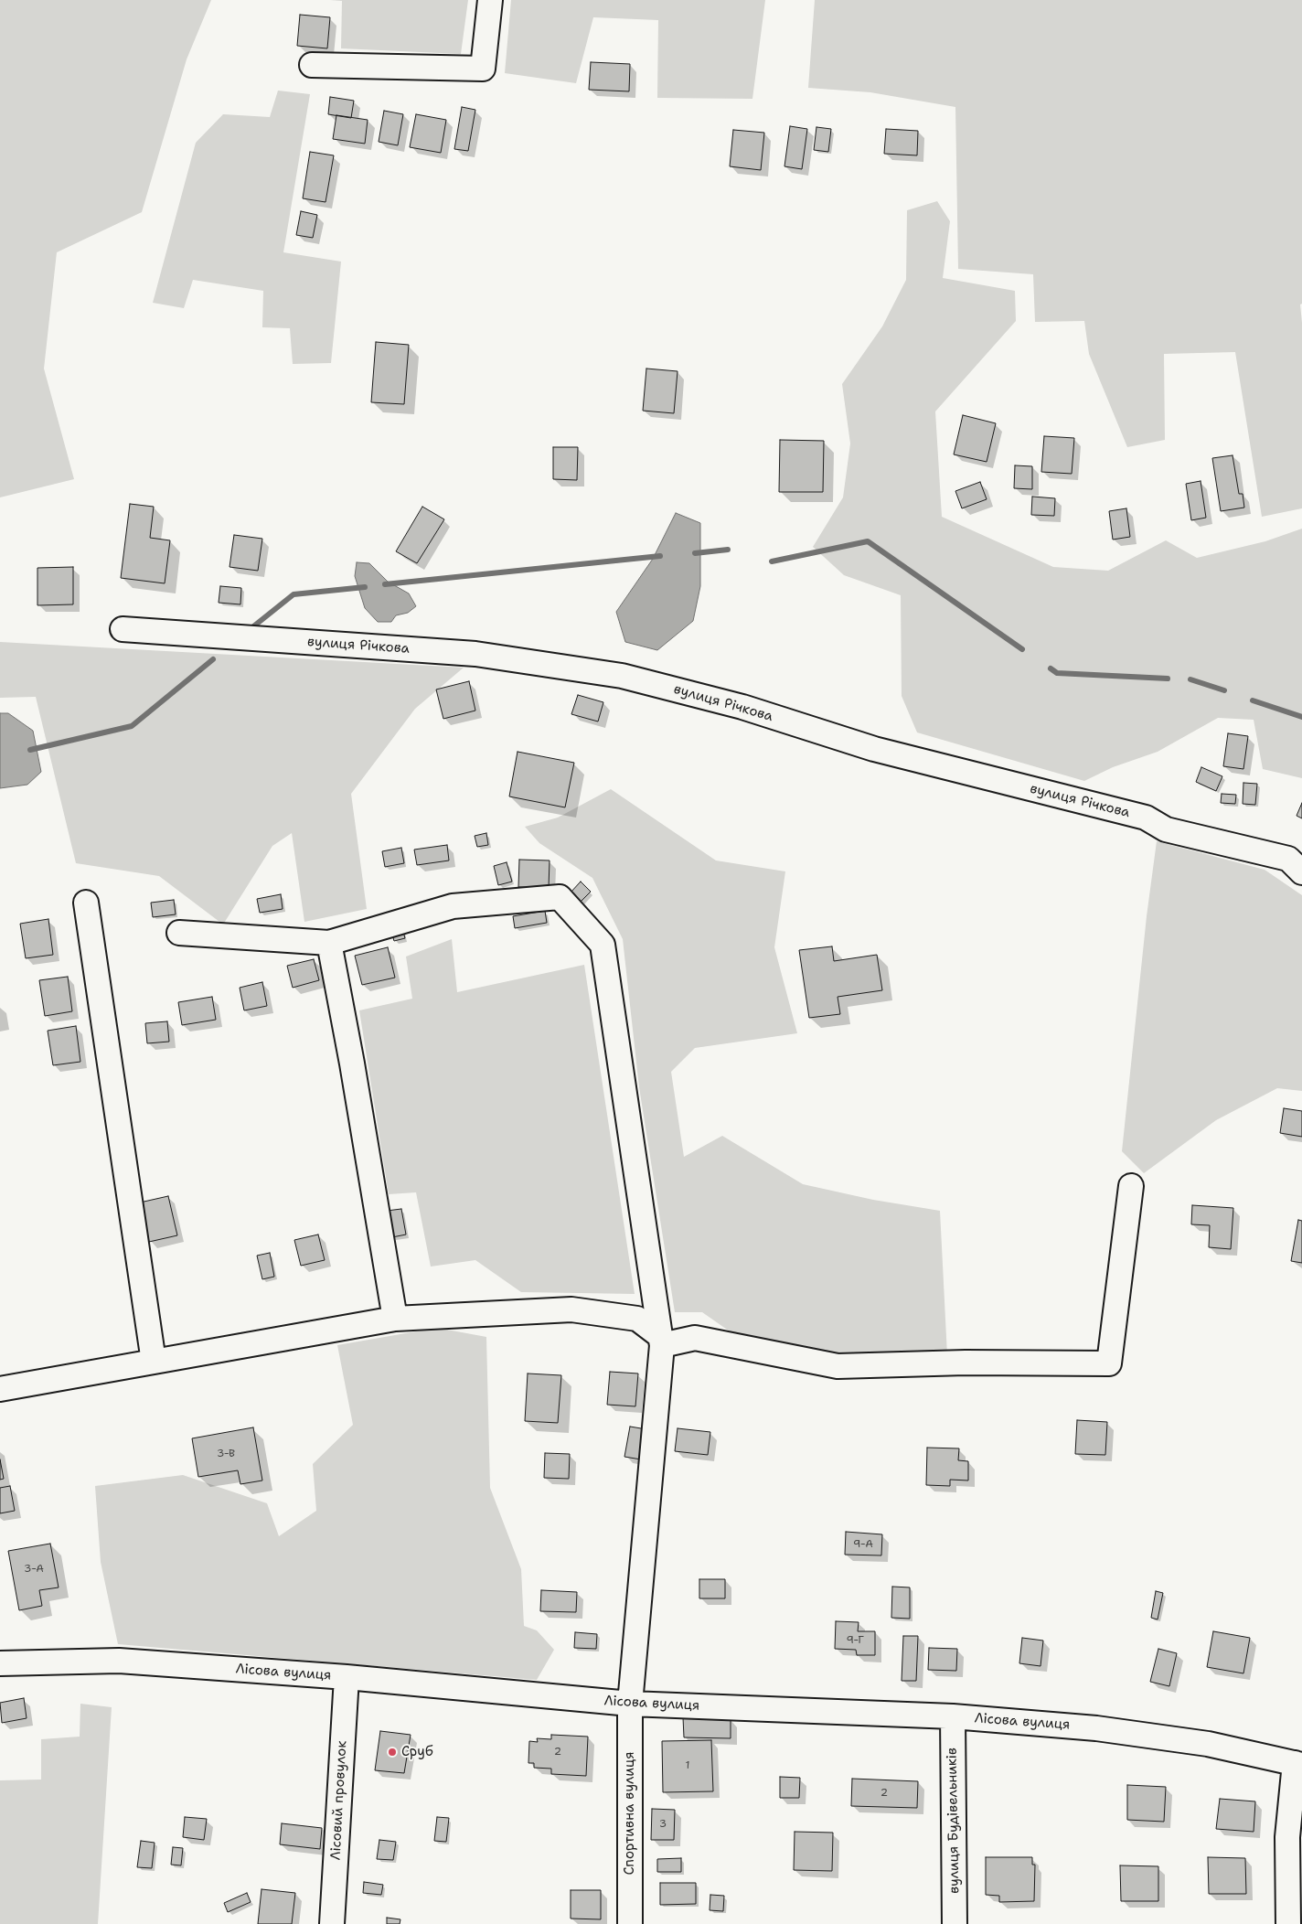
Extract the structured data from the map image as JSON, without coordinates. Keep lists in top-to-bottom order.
{
  "streets": {
    "street": [
      "вулиця Річкова",
      "Лісова вулиця",
      "Лісовий провулок",
      "Спортивна вулиця",
      "вулиця Будівельників"
    ]
  },
  "crossings": [
    ["Лісова вулиця", "Лісовий провулок"],
    ["Лісова вулиця", "Спортивна вулиця"],
    ["Лісова вулиця", "вулиця Будівельників"]
  ],
  "places": ["Сруб"],
  "house_numbers": [
    "3-В",
    "9-А",
    "3-А",
    "9-Г",
    "2",
    "1",
    "2",
    "3"
  ]
}
